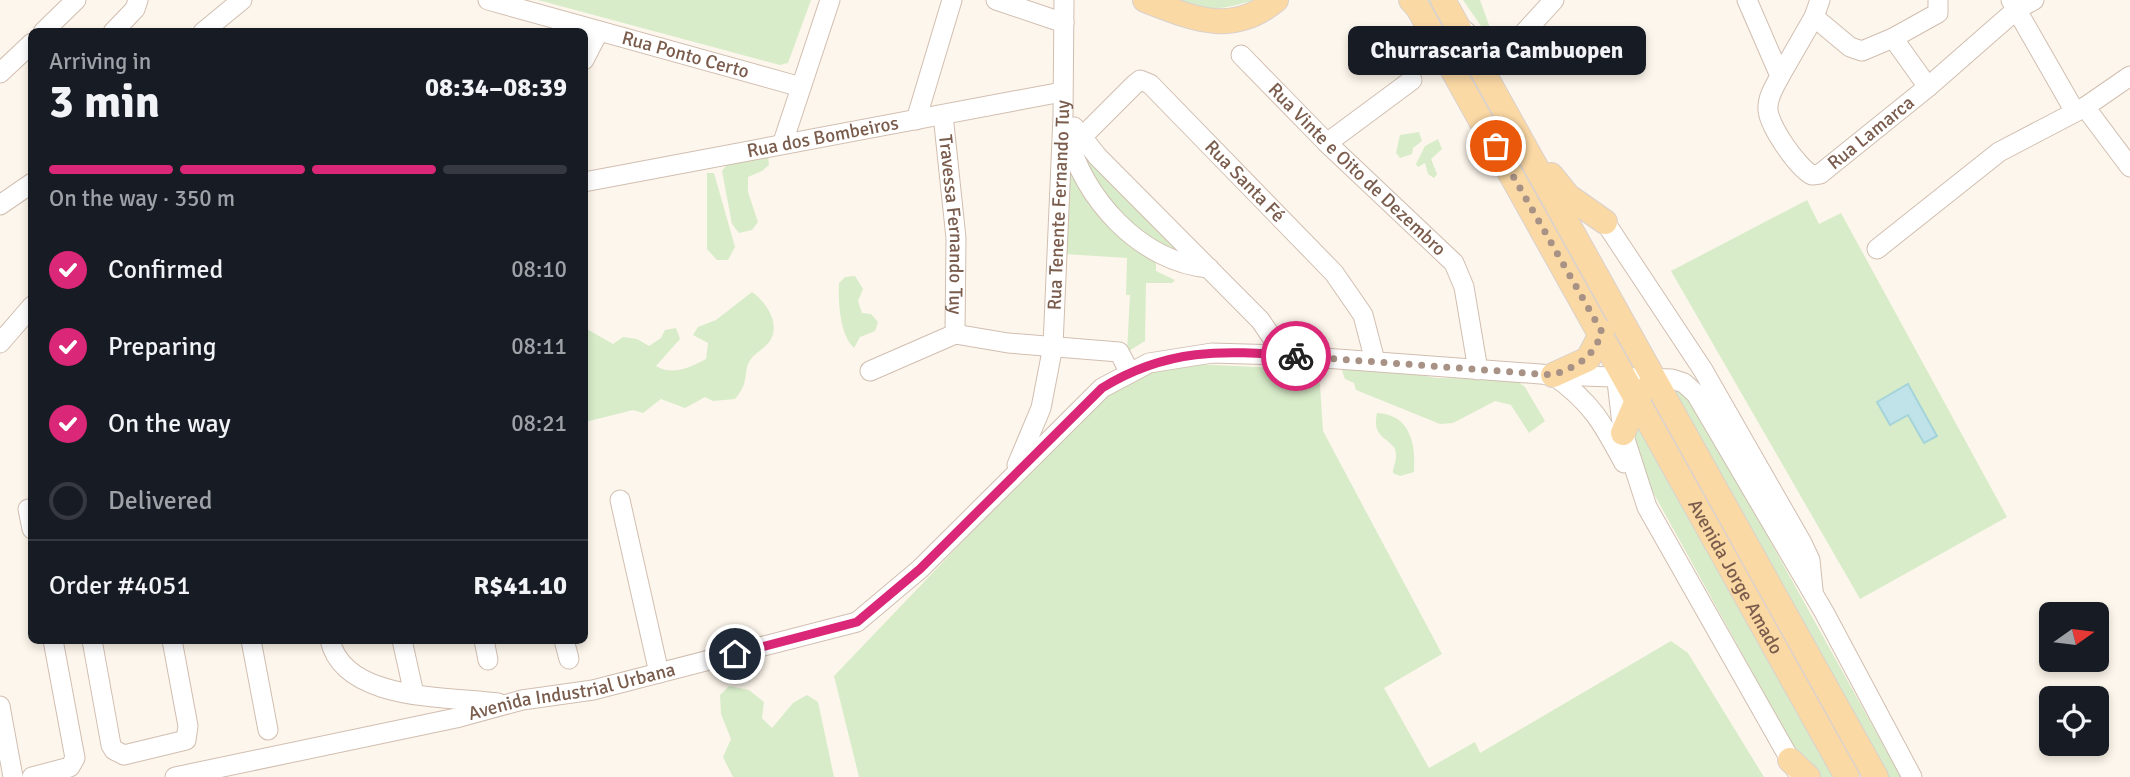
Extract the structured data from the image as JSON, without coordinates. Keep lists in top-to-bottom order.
{
  "streets": {
    "main road": ["Avenida Jorge Amado"],
    "street": [
      "Rua Ponto Certo",
      "Rua Lamarca",
      "Rua dos Bombeiros",
      "Rua Vinte e Oito de Dezembro",
      "Rua Santa Fé",
      "Rua Tenente Fernando Tuy",
      "Travessa Fernando Tuy",
      "Avenida Industrial Urbana"
    ]
  },
  "crossings": [
    ["Rua dos Bombeiros", "Rua Tenente Fernando Tuy"],
    ["Rua dos Bombeiros", "Travessa Fernando Tuy"],
    ["Rua Vinte e Oito de Dezembro", "Avenida Industrial Urbana"],
    ["Rua Santa Fé", "Avenida Industrial Urbana"],
    ["Rua Tenente Fernando Tuy", "Avenida Industrial Urbana"],
    ["Avenida Jorge Amado", "Avenida Industrial Urbana"]
  ],
  "places": ["Churrascaria Cambuopen"],
  "north": "right",
  "page": {
    "bubble": "Churrascaria Cambuopen",
    "heading": ["3 min", "Arriving in", "08:34–08:39"],
    "panel": ["Order #4051", "R$41.10"],
    "bar": "On the way · 350 m",
    "list": [
      ["Confirmed", "08:10"],
      ["Preparing", "08:11"],
      ["On the way", "08:21"],
      "Delivered"
    ]
  }
}
